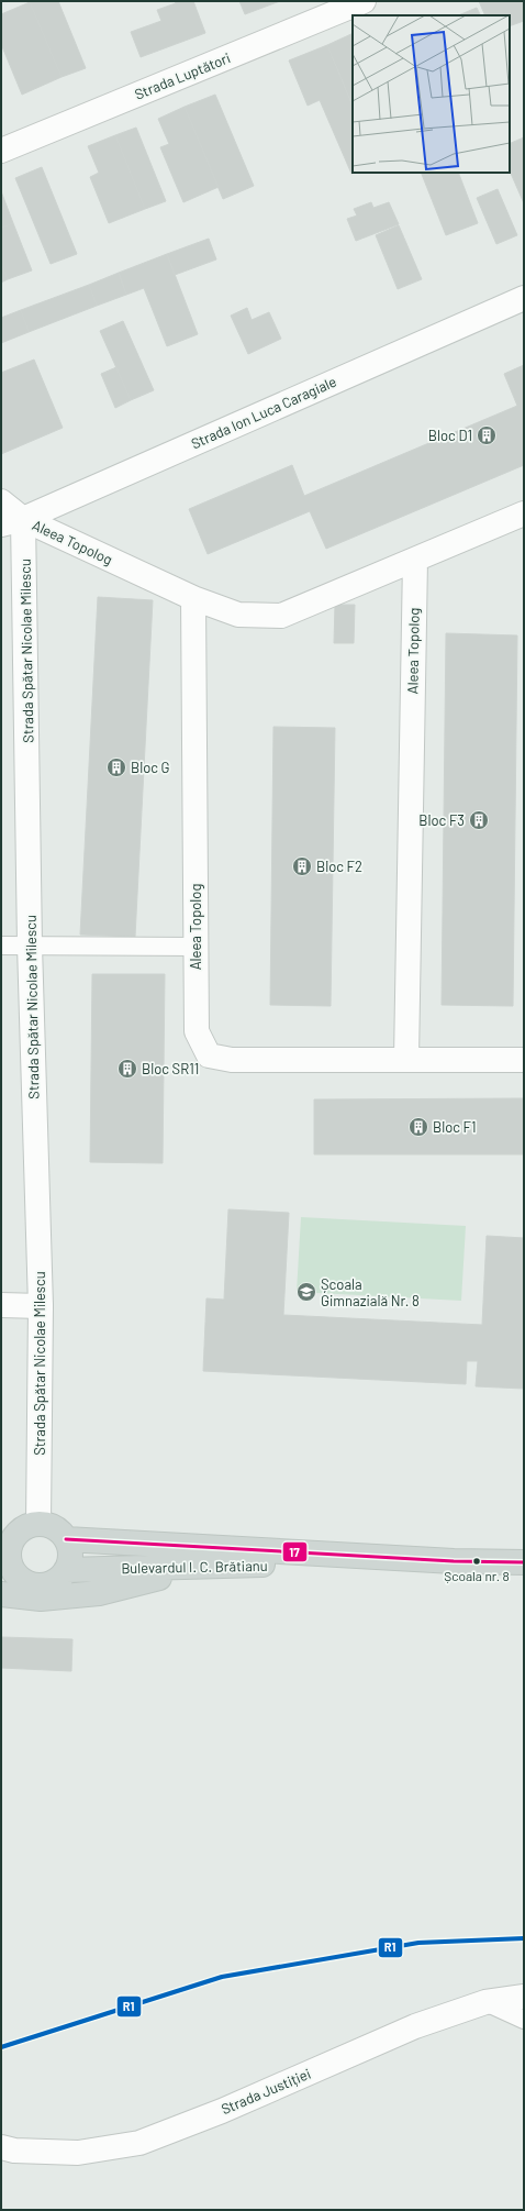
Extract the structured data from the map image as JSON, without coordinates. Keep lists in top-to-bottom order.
{
  "streets": {
    "main road": ["Bulevardul I. C. Brătianu"],
    "street": [
      "Strada Luptători",
      "Strada Ion Luca Caragiale",
      "Aleea Topolog",
      "Strada Spătar Nicolae Milescu",
      "Strada Justiției"
    ]
  },
  "crossings": [
    ["Strada Ion Luca Caragiale", "Aleea Topolog"],
    ["Strada Ion Luca Caragiale", "Strada Spătar Nicolae Milescu"],
    ["Aleea Topolog", "Strada Spătar Nicolae Milescu"],
    ["Strada Spătar Nicolae Milescu", "Bulevardul I. C. Brătianu"]
  ],
  "places": {
    "building": [
      "Bloc D1",
      "Bloc G",
      "Bloc F3",
      "Bloc F2",
      "Bloc SR11",
      "Bloc F1"
    ],
    "school or university": ["Școala Gimnazială Nr. 8"],
    "other": ["Școala nr. 8"]
  },
  "lines": ["transit line 17", "transit line R1"]
}
